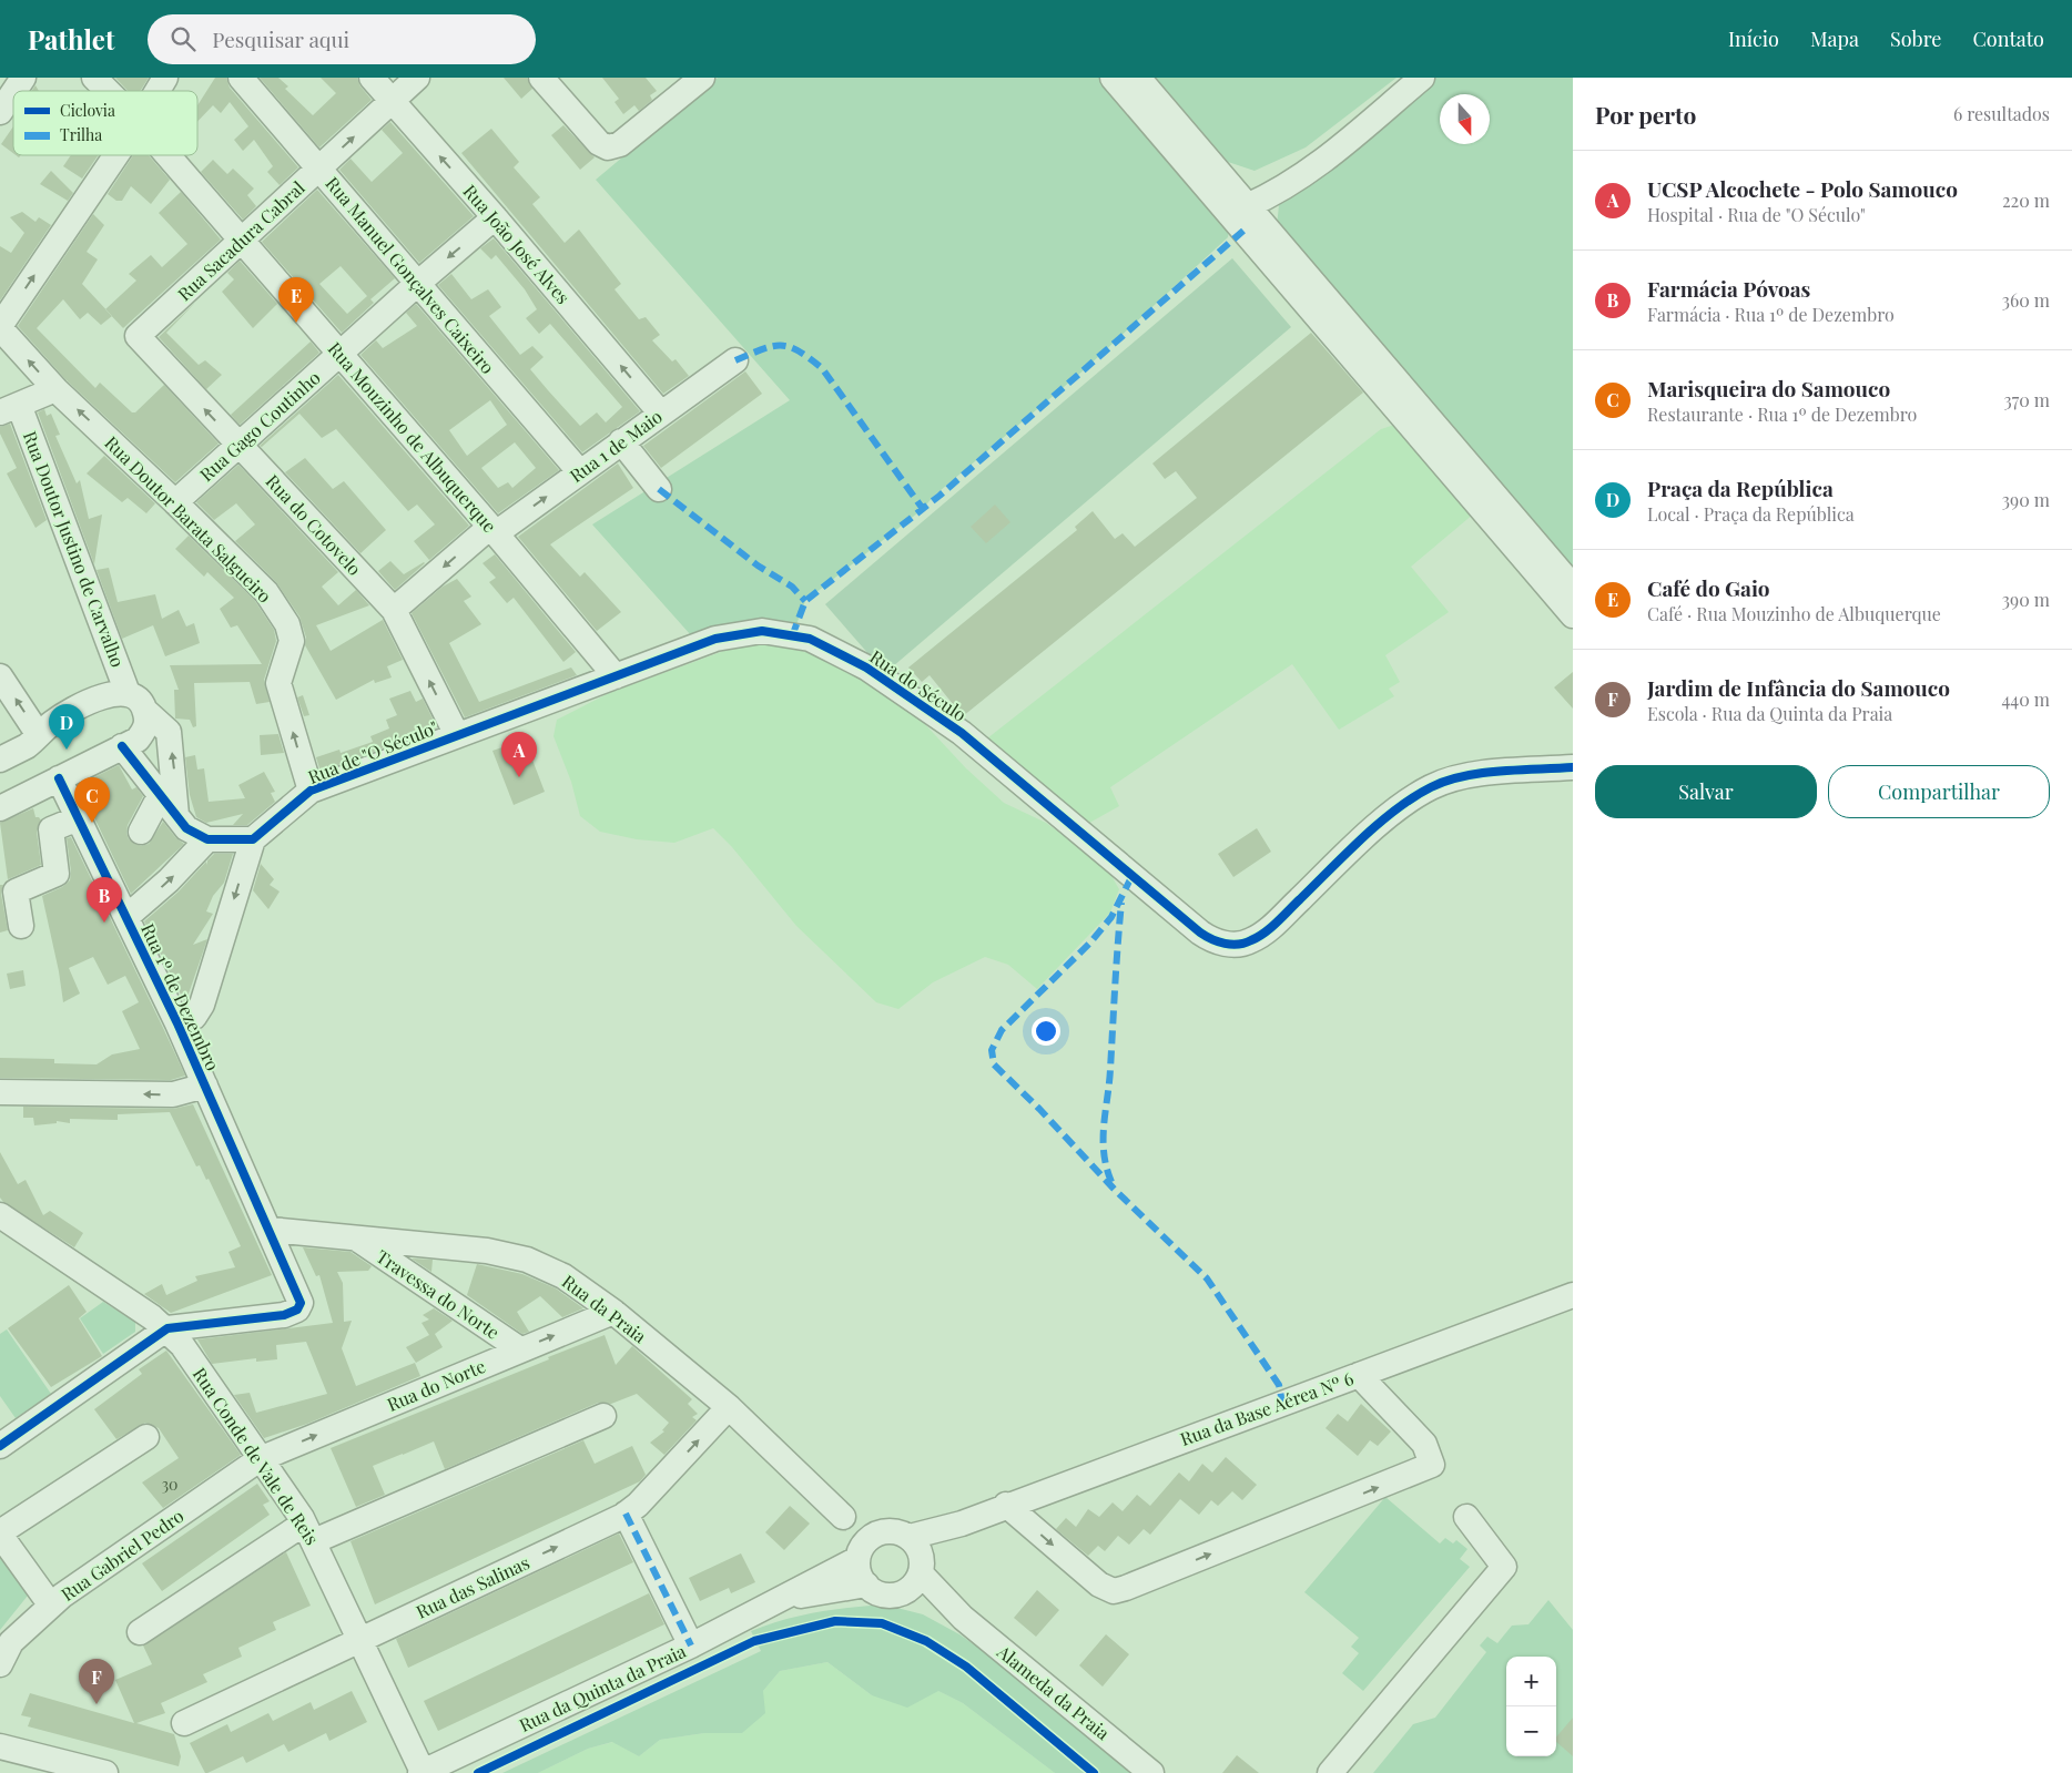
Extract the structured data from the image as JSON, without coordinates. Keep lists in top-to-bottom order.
{
  "streets": {
    "street": [
      "Rua Sacadura Cabral",
      "Rua João José Alves",
      "Rua Manuel Gonçalves Caixeiro",
      "Rua Gago Coutinho",
      "Rua Mouzinho de Albuquerque",
      "Rua 1 de Maio",
      "Rua Doutor Barata Salgueiro",
      "Rua do Cotovelo",
      "Rua Doutor Justino de Carvalho",
      "Rua do Século",
      "Rua de \"O Século\"",
      "Rua 1º de Dezembro",
      "Travessa do Norte",
      "Rua da Praia",
      "Rua do Norte",
      "Rua da Base Aérea Nº 6",
      "Rua Conde de Vale de Reis",
      "Rua Gabriel Pedro",
      "Rua das Salinas",
      "Rua da Quinta da Praia",
      "Alameda da Praia"
    ]
  },
  "crossings": [
    ["Rua Sacadura Cabral", "Rua João José Alves"],
    ["Rua Sacadura Cabral", "Rua Manuel Gonçalves Caixeiro"],
    ["Rua Sacadura Cabral", "Rua Mouzinho de Albuquerque"],
    ["Rua Sacadura Cabral", "Rua do Cotovelo"],
    ["Rua João José Alves", "Rua Gago Coutinho"],
    ["Rua João José Alves", "Rua 1 de Maio"],
    ["Rua Manuel Gonçalves Caixeiro", "Rua Gago Coutinho"],
    ["Rua Manuel Gonçalves Caixeiro", "Rua 1 de Maio"],
    ["Rua Gago Coutinho", "Rua Mouzinho de Albuquerque"],
    ["Rua Gago Coutinho", "Rua Doutor Barata Salgueiro"],
    ["Rua Gago Coutinho", "Rua do Cotovelo"],
    ["Rua Mouzinho de Albuquerque", "Rua 1 de Maio"],
    ["Rua Mouzinho de Albuquerque", "Rua do Século"],
    ["Rua Mouzinho de Albuquerque", "Rua de \"O Século\""],
    ["Rua 1 de Maio", "Rua do Cotovelo"],
    ["Rua Doutor Barata Salgueiro", "Rua de \"O Século\""],
    ["Rua do Cotovelo", "Rua de \"O Século\""],
    ["Rua do Século", "Rua de \"O Século\""],
    ["Rua 1º de Dezembro", "Rua da Praia"],
    ["Rua 1º de Dezembro", "Rua Conde de Vale de Reis"],
    ["Travessa do Norte", "Rua da Praia"],
    ["Travessa do Norte", "Rua do Norte"],
    ["Rua da Praia", "Rua do Norte"],
    ["Rua da Praia", "Rua das Salinas"],
    ["Rua do Norte", "Rua Conde de Vale de Reis"],
    ["Rua do Norte", "Rua Gabriel Pedro"],
    ["Rua da Base Aérea Nº 6", "Rua da Quinta da Praia"],
    ["Rua da Base Aérea Nº 6", "Alameda da Praia"],
    ["Rua Conde de Vale de Reis", "Rua Gabriel Pedro"],
    ["Rua Conde de Vale de Reis", "Rua das Salinas"],
    ["Rua Conde de Vale de Reis", "Rua da Quinta da Praia"],
    ["Rua da Quinta da Praia", "Alameda da Praia"]
  ],
  "one_way": ["Rua João José Alves", "Rua do Cotovelo"],
  "house_numbers": ["30"],
  "legend": ["Ciclovia", "Trilha"],
  "north": "bottom",
  "page": {
    "header": "Pathlet",
    "search": "Pesquisar aqui",
    "nav": [
      "Início",
      "Mapa",
      "Sobre",
      "Contato"
    ],
    "heading": ["Por perto", "6 resultados"],
    "list": [
      {
        "mark": "A",
        "name": "UCSP Alcochete - Polo Samouco",
        "note": "Hospital · Rua de \"O Século\"",
        "value": "220 m"
      },
      {
        "mark": "B",
        "name": "Farmácia Póvoas",
        "note": "Farmácia · Rua 1º de Dezembro",
        "value": "360 m"
      },
      {
        "mark": "C",
        "name": "Marisqueira do Samouco",
        "note": "Restaurante · Rua 1º de Dezembro",
        "value": "370 m"
      },
      {
        "mark": "D",
        "name": "Praça da República",
        "note": "Local · Praça da República",
        "value": "390 m"
      },
      {
        "mark": "E",
        "name": "Café do Gaio",
        "note": "Café · Rua Mouzinho de Albuquerque",
        "value": "390 m"
      },
      {
        "mark": "F",
        "name": "Jardim de Infância do Samouco",
        "note": "Escola · Rua da Quinta da Praia",
        "value": "440 m"
      }
    ],
    "pins": [
      "E",
      "D",
      "A",
      "C",
      "B",
      "F"
    ],
    "buttons": ["Salvar", "Compartilhar"],
    "map_buttons": ["+", "−"]
  }
}
